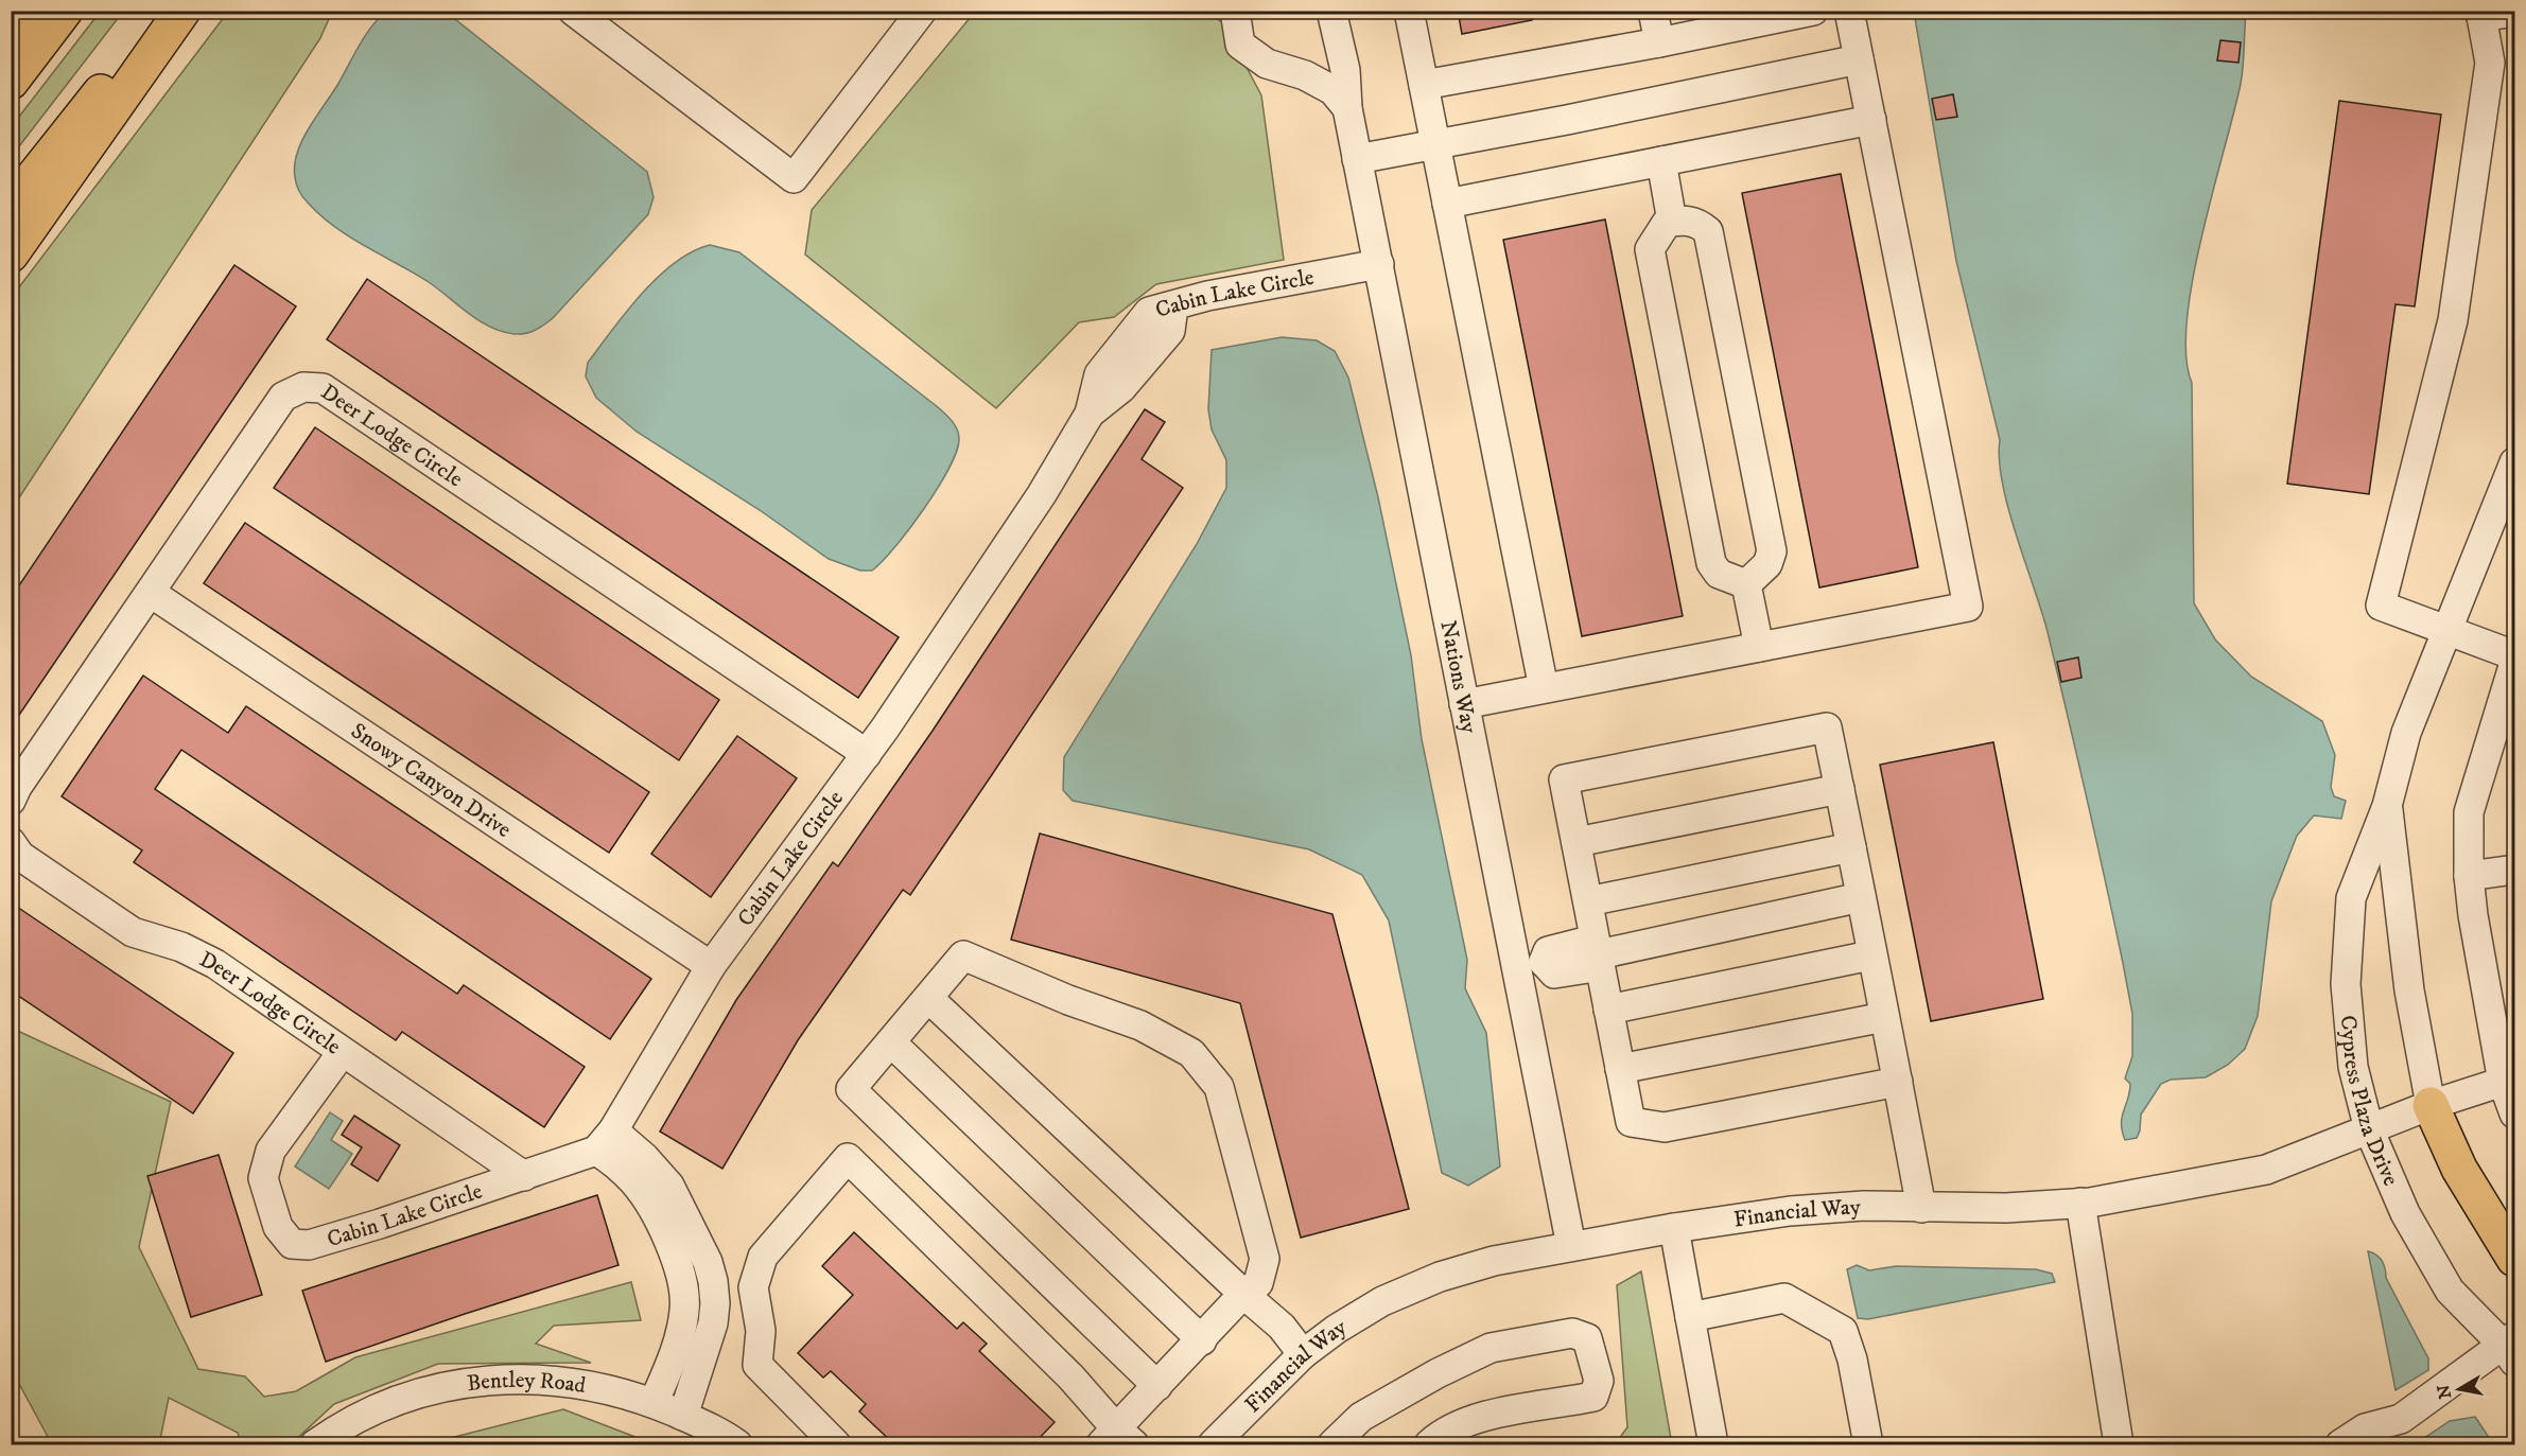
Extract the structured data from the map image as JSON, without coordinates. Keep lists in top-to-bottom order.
{
  "streets": {
    "main road": ["Cypress Plaza Drive"],
    "street": [
      "Cabin Lake Circle",
      "Deer Lodge Circle",
      "Nations Way",
      "Snowy Canyon Drive",
      "Financial Way",
      "Bentley Road"
    ]
  },
  "crossings": [
    ["Cabin Lake Circle", "Deer Lodge Circle"],
    ["Cabin Lake Circle", "Nations Way"],
    ["Cabin Lake Circle", "Snowy Canyon Drive"],
    ["Deer Lodge Circle", "Snowy Canyon Drive"],
    ["Nations Way", "Financial Way"],
    ["Cypress Plaza Drive", "Financial Way"]
  ],
  "north": "left"
}
